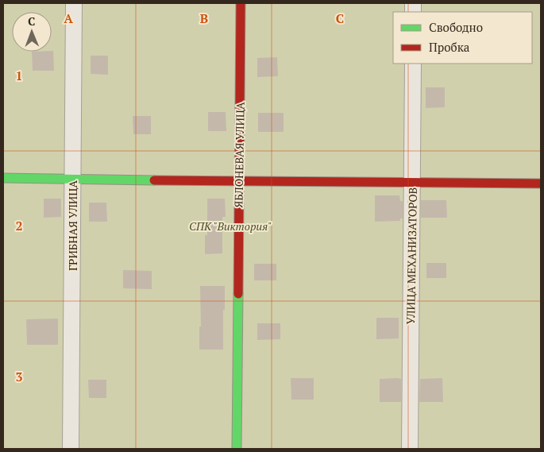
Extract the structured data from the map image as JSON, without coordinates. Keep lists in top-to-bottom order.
{
  "streets": {
    "street": ["ЯБЛОНЕВАЯ УЛИЦА", "ГРИБНАЯ УЛИЦА", "УЛИЦА МЕХАНИЗАТОРОВ"]
  },
  "parks": ["СПК \"Виктория\""],
  "legend": ["Свободно", "Пробка"],
  "north": "top",
  "grid": {
    "columns": ["A", "B", "C"],
    "rows": ["1", "2", "3"]
  }
}
